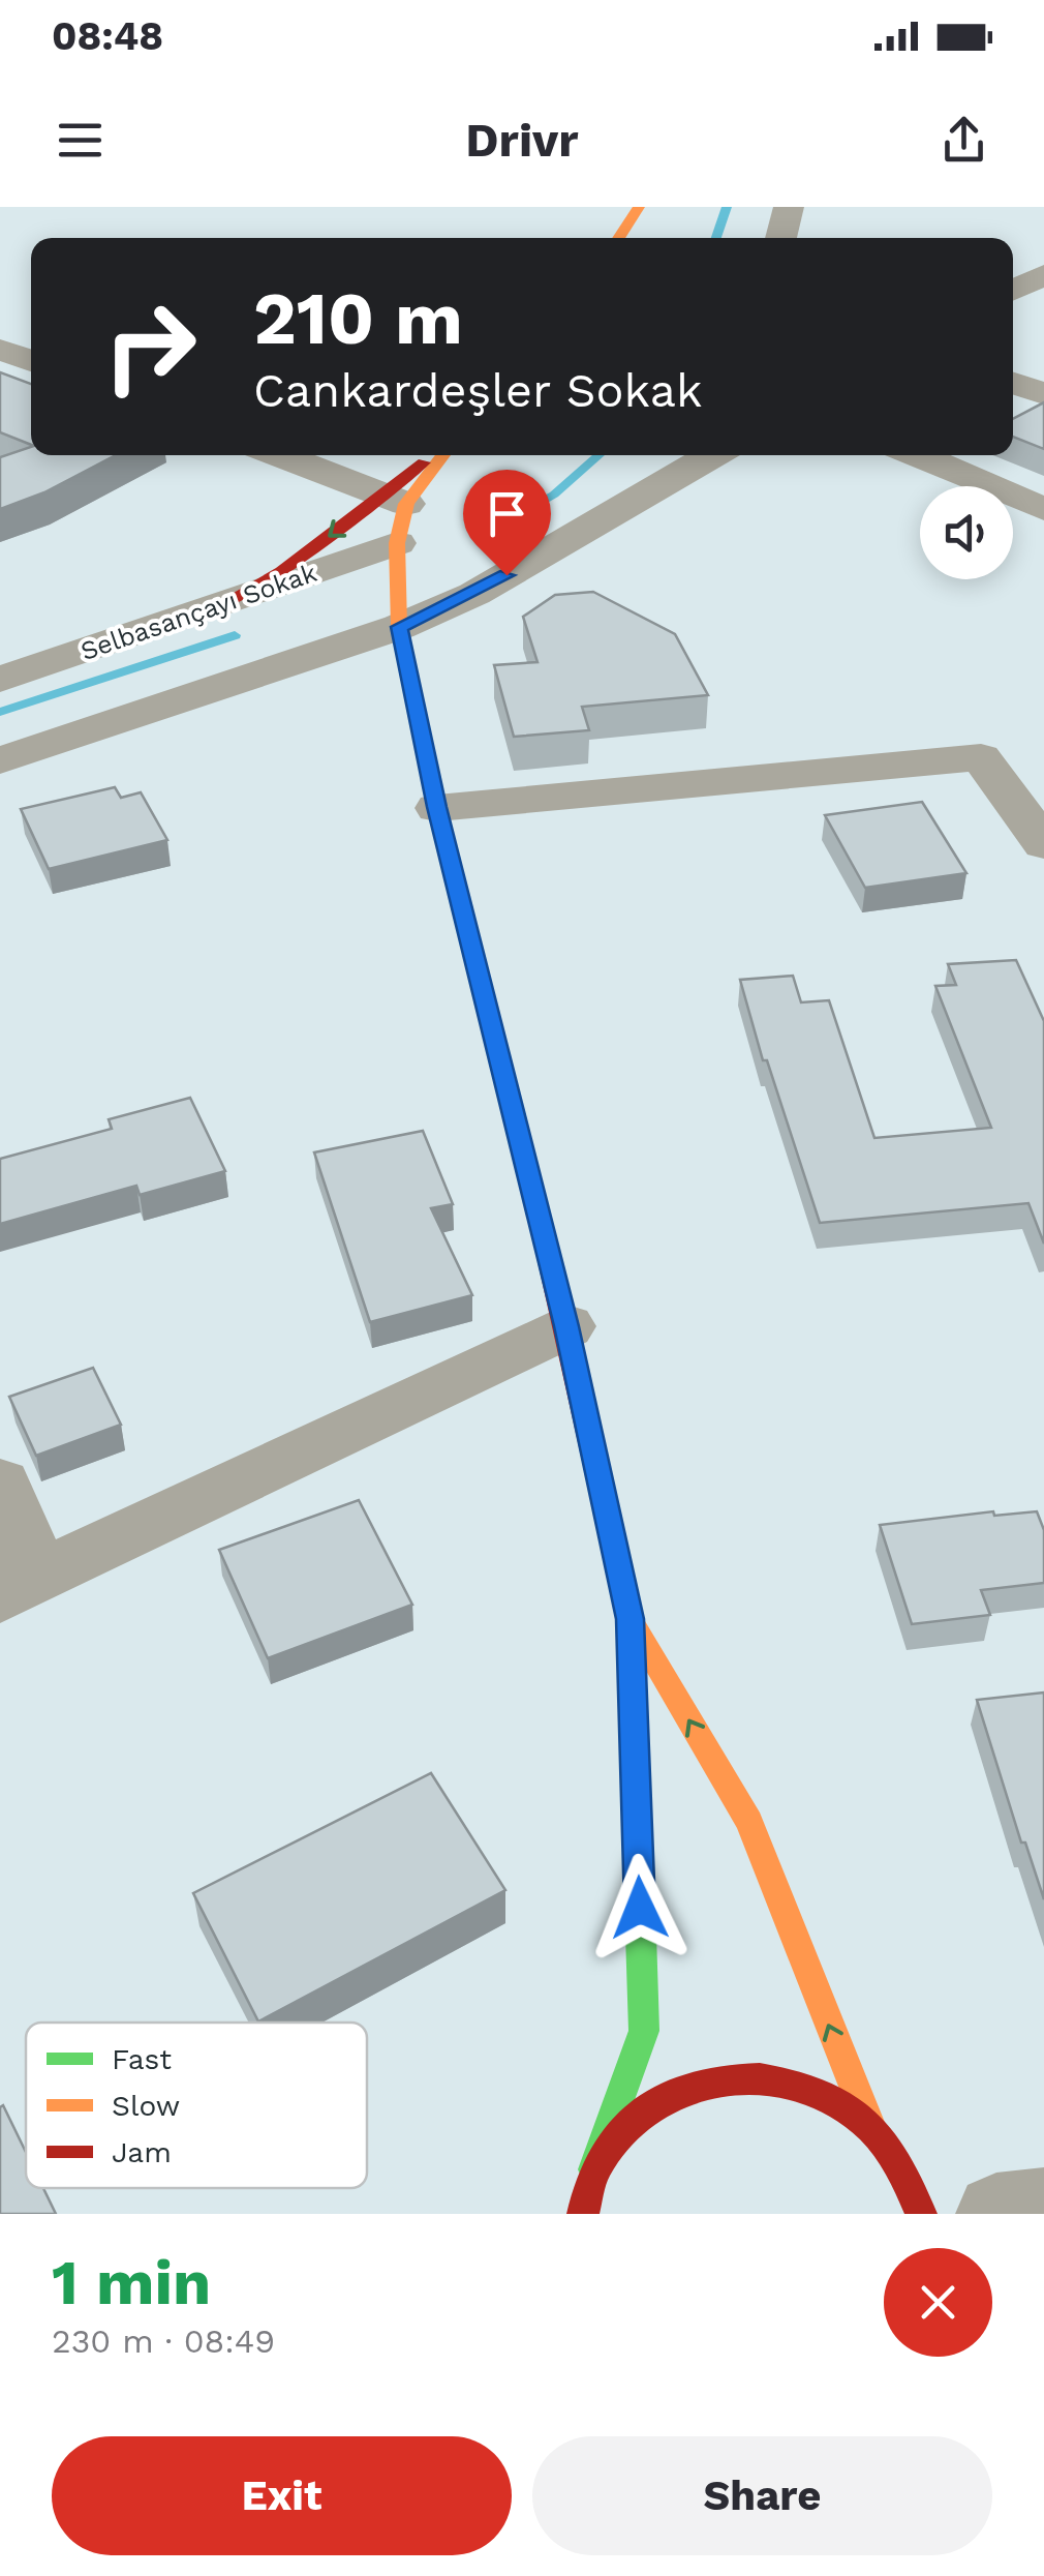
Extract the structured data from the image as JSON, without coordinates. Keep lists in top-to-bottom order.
{
  "streets": {
    "street": ["Selbasançayı Sokak"]
  },
  "legend": ["Fast", "Slow", "Jam"],
  "page": {
    "status": "08:48",
    "header": "Drivr",
    "turn": ["210 m", "Cankardeşler Sokak"],
    "heading": ["1 min", "230 m · 08:49"],
    "buttons": ["Exit", "Share"]
  }
}
